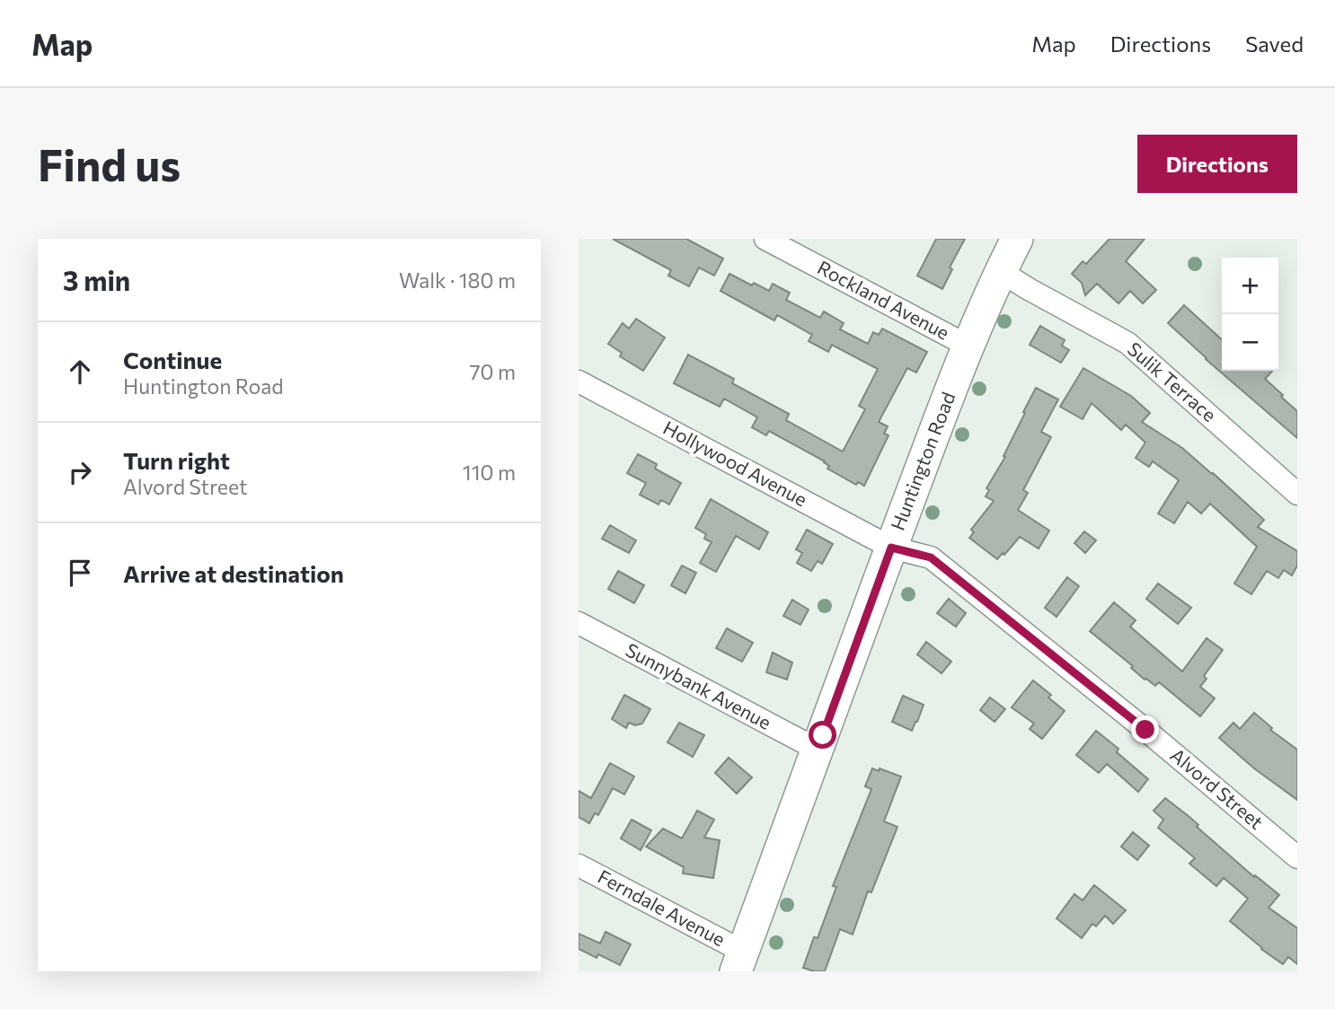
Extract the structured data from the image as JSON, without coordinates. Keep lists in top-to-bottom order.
{
  "streets": {
    "main road": ["Huntington Road"],
    "street": [
      "Rockland Avenue",
      "Sulik Terrace",
      "Hollywood Avenue",
      "Sunnybank Avenue",
      "Alvord Street",
      "Ferndale Avenue"
    ]
  },
  "crossings": [
    ["Rockland Avenue", "Huntington Road"],
    ["Sulik Terrace", "Huntington Road"],
    ["Huntington Road", "Hollywood Avenue"],
    ["Huntington Road", "Sunnybank Avenue"],
    ["Huntington Road", "Alvord Street"],
    ["Huntington Road", "Ferndale Avenue"],
    ["Hollywood Avenue", "Alvord Street"]
  ],
  "page": {
    "header": "Map",
    "nav": ["Map", "Directions", "Saved"],
    "buttons": "Directions",
    "title": "Find us",
    "heading": ["3 min", "Walk · 180 m"],
    "map_buttons": ["+", "−"],
    "list": [
      ["Continue", "Huntington Road", "70 m"],
      ["Turn right", "Alvord Street", "110 m"],
      "Arrive at destination"
    ]
  }
}
